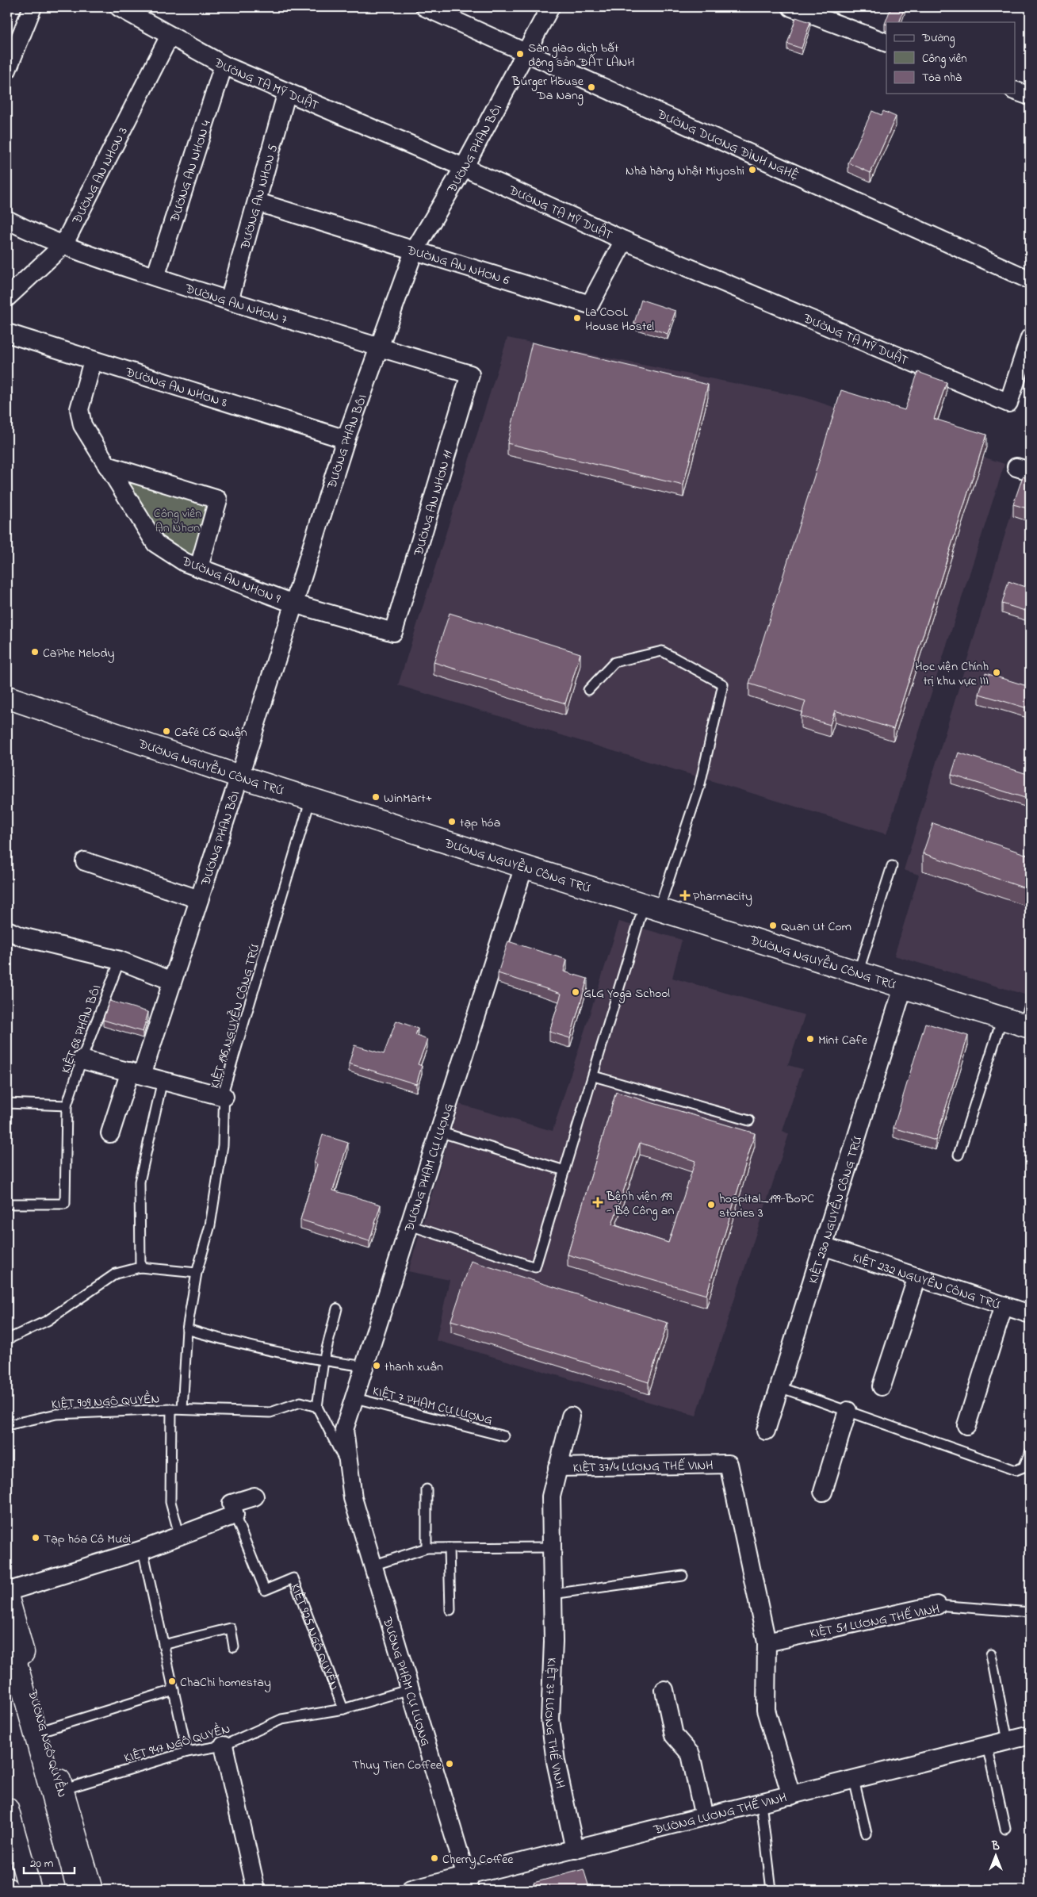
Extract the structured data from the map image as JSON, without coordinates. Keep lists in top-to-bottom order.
{
  "streets": {
    "main road": ["ĐƯỜNG NGUYỄN CÔNG TRỨ", "ĐƯỜNG NGÔ QUYỀN"],
    "street": [
      "ĐƯỜNG TẠ MỸ DUẬT",
      "ĐƯỜNG DƯƠNG ĐÌNH NGHỆ",
      "ĐƯỜNG PHAN BÔI",
      "ĐƯỜNG AN NHƠN 4",
      "ĐƯỜNG AN NHƠN 3",
      "ĐƯỜNG AN NHƠN 5",
      "ĐƯỜNG AN NHƠN 6",
      "ĐƯỜNG AN NHƠN 7",
      "ĐƯỜNG AN NHƠN 8",
      "ĐƯỜNG AN NHƠN 11",
      "ĐƯỜNG AN NHƠN 9",
      "ĐƯỜNG PHẠM CỰ LƯỢNG",
      "KIỆT 230 NGUYỄN CÔNG TRỨ",
      "KIỆT 232 NGUYỄN CÔNG TRỨ",
      "KIỆT 37/4 LƯƠNG THẾ VINH",
      "KIỆT 51 LƯƠNG THẾ VINH",
      "KIỆT 37 LƯƠNG THẾ VINH",
      "ĐƯỜNG LƯƠNG THẾ VINH"
    ],
    "lane": [
      "KIỆT 196 NGUYỄN CÔNG TRỨ",
      "KIỆT 68 PHAN BÔI",
      "KIỆT 909 NGÔ QUYỀN",
      "KIỆT 7 PHẠM CỰ LƯỢNG",
      "KIỆT 925 NGÔ QUYỀN",
      "KIỆT 947 NGÔ QUYỀN"
    ]
  },
  "crossings": [
    ["ĐƯỜNG TẠ MỸ DUẬT", "ĐƯỜNG PHAN BÔI"],
    ["ĐƯỜNG TẠ MỸ DUẬT", "ĐƯỜNG AN NHƠN 4"],
    ["ĐƯỜNG TẠ MỸ DUẬT", "ĐƯỜNG AN NHƠN 3"],
    ["ĐƯỜNG TẠ MỸ DUẬT", "ĐƯỜNG AN NHƠN 5"],
    ["ĐƯỜNG TẠ MỸ DUẬT", "ĐƯỜNG AN NHƠN 6"],
    ["ĐƯỜNG DƯƠNG ĐÌNH NGHỆ", "ĐƯỜNG PHAN BÔI"],
    ["ĐƯỜNG PHAN BÔI", "ĐƯỜNG AN NHƠN 6"],
    ["ĐƯỜNG PHAN BÔI", "ĐƯỜNG AN NHƠN 7"],
    ["ĐƯỜNG PHAN BÔI", "ĐƯỜNG AN NHƠN 8"],
    ["ĐƯỜNG PHAN BÔI", "ĐƯỜNG AN NHƠN 9"],
    ["ĐƯỜNG PHAN BÔI", "ĐƯỜNG NGUYỄN CÔNG TRỨ"],
    ["ĐƯỜNG AN NHƠN 4", "ĐƯỜNG AN NHƠN 7"],
    ["ĐƯỜNG AN NHƠN 3", "ĐƯỜNG AN NHƠN 7"],
    ["ĐƯỜNG AN NHƠN 5", "ĐƯỜNG AN NHƠN 6"],
    ["ĐƯỜNG AN NHƠN 5", "ĐƯỜNG AN NHƠN 7"],
    ["ĐƯỜNG AN NHƠN 7", "ĐƯỜNG AN NHƠN 11"],
    ["ĐƯỜNG AN NHƠN 8", "ĐƯỜNG AN NHƠN 9"],
    ["ĐƯỜNG AN NHƠN 11", "ĐƯỜNG AN NHƠN 9"],
    ["ĐƯỜNG NGUYỄN CÔNG TRỨ", "KIỆT 196 NGUYỄN CÔNG TRỨ"],
    ["ĐƯỜNG NGUYỄN CÔNG TRỨ", "ĐƯỜNG PHẠM CỰ LƯỢNG"],
    ["ĐƯỜNG NGUYỄN CÔNG TRỨ", "KIỆT 230 NGUYỄN CÔNG TRỨ"],
    ["KIỆT 196 NGUYỄN CÔNG TRỨ", "KIỆT 909 NGÔ QUYỀN"],
    ["ĐƯỜNG PHẠM CỰ LƯỢNG", "KIỆT 909 NGÔ QUYỀN"],
    ["ĐƯỜNG PHẠM CỰ LƯỢNG", "KIỆT 7 PHẠM CỰ LƯỢNG"],
    ["ĐƯỜNG PHẠM CỰ LƯỢNG", "KIỆT 947 NGÔ QUYỀN"],
    ["ĐƯỜNG PHẠM CỰ LƯỢNG", "ĐƯỜNG LƯƠNG THẾ VINH"],
    ["KIỆT 230 NGUYỄN CÔNG TRỨ", "KIỆT 232 NGUYỄN CÔNG TRỨ"],
    ["KIỆT 37/4 LƯƠNG THẾ VINH", "KIỆT 51 LƯƠNG THẾ VINH"],
    ["KIỆT 37/4 LƯƠNG THẾ VINH", "KIỆT 37 LƯƠNG THẾ VINH"],
    ["KIỆT 925 NGÔ QUYỀN", "KIỆT 947 NGÔ QUYỀN"],
    ["KIỆT 37 LƯƠNG THẾ VINH", "ĐƯỜNG LƯƠNG THẾ VINH"],
    ["KIỆT 947 NGÔ QUYỀN", "ĐƯỜNG NGÔ QUYỀN"]
  ],
  "parks": ["Công viên An Nhơn"],
  "places": {
    "other": [
      "Sàn giao dịch bất động sản ĐẤT LÀNH",
      "Burger House Da Nang",
      "Nhà hàng Nhật Miyoshi",
      "La COOL House Hostel",
      "CaPhe Melody",
      "Học viện Chính trị khu vực III",
      "Café Cố Quận",
      "WinMart+",
      "tạp hóa",
      "Quan Ut Com",
      "GLG Yoga School",
      "Mint Cafe",
      "hospital_199-BoPC stories 3",
      "thanh xuân",
      "Tạp hóa Cô Mười",
      "ChaChi homestay",
      "Thuy Tien Coffee",
      "Cherry Coffee"
    ],
    "health": ["Pharmacity", "Bệnh viện 199 - Bộ Công an"]
  },
  "legend": ["Đường", "Công viên", "Tòa nhà"],
  "scale_bar": "20 m",
  "north": "top"
}
